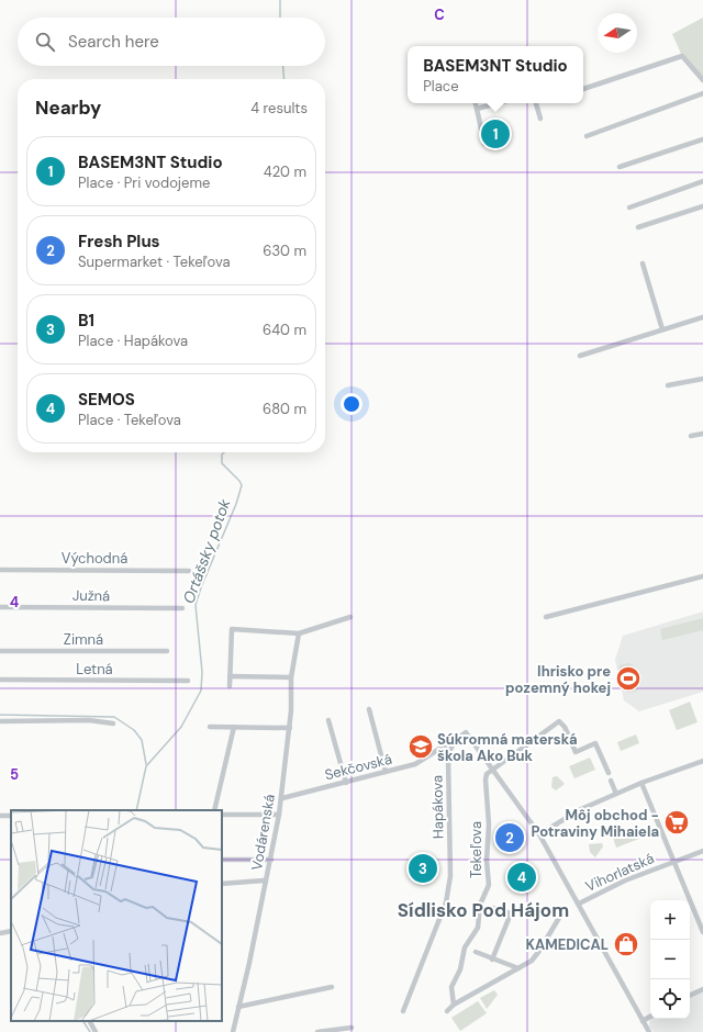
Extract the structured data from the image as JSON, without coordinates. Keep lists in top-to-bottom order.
{
  "streets": {
    "street": [
      "Východná",
      "Južná",
      "Zimná",
      "Letná",
      "Sekčovská",
      "Hapákova",
      "Vodárenská",
      "Tekeľova",
      "Vihorlatská"
    ]
  },
  "crossings": [
    ["Sekčovská", "Hapákova"],
    ["Sekčovská", "Vodárenská"]
  ],
  "districts": ["Sídlisko Pod Hájom"],
  "water": ["Ortášsky potok"],
  "places": {
    "sports": ["Ihrisko pre pozemný hokej"],
    "school or university": ["Súkromná materská škola Ako Buk"],
    "supermarket": ["Môj obchod - Potraviny Mihaiela"],
    "shop": ["KAMEDICAL"]
  },
  "north": "left",
  "page": {
    "search": "Search here",
    "popup": ["BASEM3NT Studio", "Place"],
    "heading": ["Nearby", "4 results"],
    "pins": [
      "1",
      "2",
      "3",
      "4"
    ],
    "list": [
      {
        "mark": "1",
        "name": "BASEM3NT Studio",
        "note": "Place · Pri vodojeme",
        "value": "420 m"
      },
      {
        "mark": "2",
        "name": "Fresh Plus",
        "note": "Supermarket · Tekeľova",
        "value": "630 m"
      },
      {
        "mark": "3",
        "name": "B1",
        "note": "Place · Hapákova",
        "value": "640 m"
      },
      {
        "mark": "4",
        "name": "SEMOS",
        "note": "Place · Tekeľova",
        "value": "680 m"
      }
    ],
    "map_buttons": ["+", "−"]
  },
  "grid": {
    "columns": ["C"],
    "rows": ["4", "5"]
  }
}
